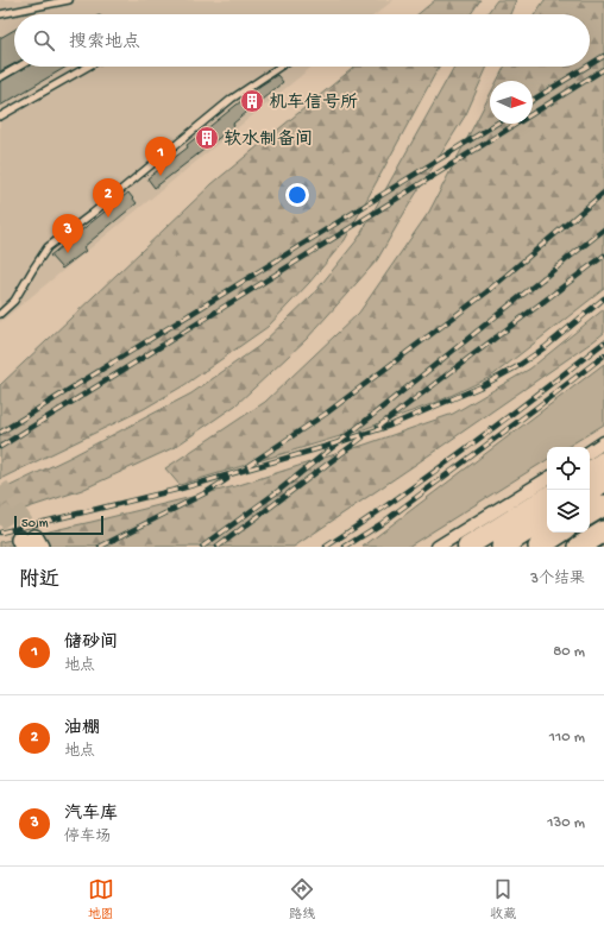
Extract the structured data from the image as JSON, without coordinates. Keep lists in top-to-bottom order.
{
  "places": {
    "building": ["机车信号所", "软水制备间"]
  },
  "scale_bar": "50 m",
  "north": "right",
  "page": {
    "search": "搜索地点",
    "pins": ["1", "2", "3"],
    "scale": "50 m",
    "heading": ["附近", "3个结果"],
    "list": [
      {
        "mark": "1",
        "name": "储砂间",
        "note": "地点",
        "value": "80 m"
      },
      {
        "mark": "2",
        "name": "油棚",
        "note": "地点",
        "value": "110 m"
      },
      {
        "mark": "3",
        "name": "汽车库",
        "note": "停车场",
        "value": "130 m"
      }
    ],
    "nav": ["地图", "路线", "收藏"]
  }
}
